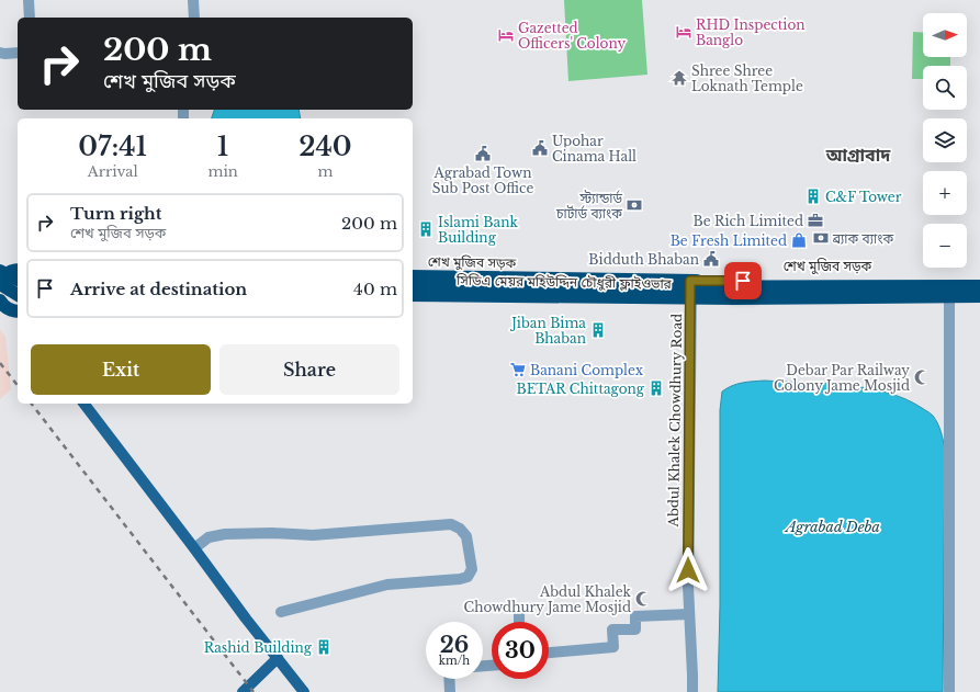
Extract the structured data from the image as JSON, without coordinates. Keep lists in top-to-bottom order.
{
  "streets": {
    "highway": ["শেখ মুজিব সড়ক", "সিডিএ মেয়র মহিউদ্দিন চৌধুরী ফ্লাইওভার"],
    "street": ["Abdul Khalek Chowdhury Road"]
  },
  "crossings": [
    ["শেখ মুজিব সড়ক", "Abdul Khalek Chowdhury Road"]
  ],
  "districts": ["আগ্রাবাদ"],
  "water": ["Agrabad Deba"],
  "places": {
    "hotel": ["RHD Inspection Banglo", "Gazetted Officers' Colony"],
    "temple": ["Shree Shree Loknath Temple"],
    "public building": ["Upohar Cinama Hall", "Agrabad Town Sub Post Office", "Bidduth Bhaban"],
    "building": [
      "C&F Tower",
      "Islami Bank Building",
      "Jiban Bima Bhaban",
      "BETAR Chittagong",
      "Rashid Building"
    ],
    "bank": ["স্ট্যান্ডার্ড চার্টার্ড ব্যাংক", "ব্র্যাক ব্যাংক"],
    "office": ["Be Rich Limited"],
    "shop": ["Be Fresh Limited"],
    "supermarket": ["Banani Complex"],
    "mosque": ["Debar Par Railway Colony Jame Mosjid", "Abdul Khalek Chowdhury Jame Mosjid"]
  },
  "north": "right",
  "page": {
    "map_buttons": ["+", "−"],
    "turn": ["200 m", "শেখ মুজিব সড়ক"],
    "eta": [
      "07:41",
      "Arrival",
      "1",
      "min",
      "240",
      "m"
    ],
    "list": [
      {
        "name": "Turn right",
        "note": "শেখ মুজিব সড়ক",
        "value": "200 m"
      },
      {
        "name": "Arrive at destination",
        "value": "40 m"
      }
    ],
    "buttons": ["Exit", "Share"],
    "speed": "26 km/h",
    "limit": "30"
  }
}
